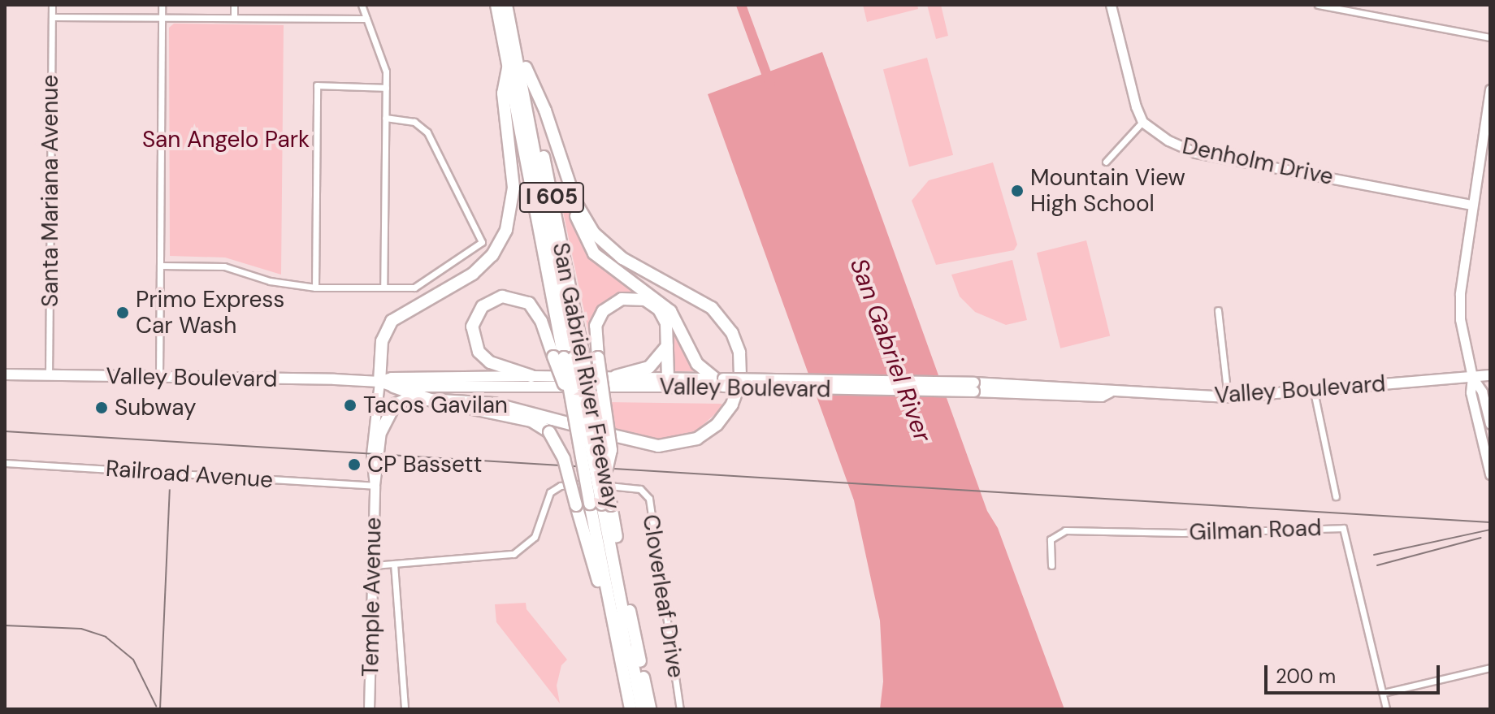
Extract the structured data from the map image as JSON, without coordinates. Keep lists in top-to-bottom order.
{
  "streets": {
    "highway": ["I 605", "San Gabriel River Freeway"],
    "main road": ["Denholm Drive", "Valley Boulevard", "Temple Avenue"],
    "street": [
      "Santa Mariana Avenue",
      "Railroad Avenue",
      "Gilman Road",
      "Cloverleaf Drive"
    ]
  },
  "crossings": [
    ["Santa Mariana Avenue", "Valley Boulevard"],
    ["Valley Boulevard", "Gilman Road"],
    ["Valley Boulevard", "Temple Avenue"],
    ["Railroad Avenue", "Temple Avenue"]
  ],
  "water": ["San Gabriel River"],
  "parks": ["San Angelo Park"],
  "places": [
    "Mountain View High School",
    "Primo Express Car Wash",
    "Tacos Gavilan",
    "Subway",
    "CP Bassett"
  ],
  "scale_bar": "200 m"
}
